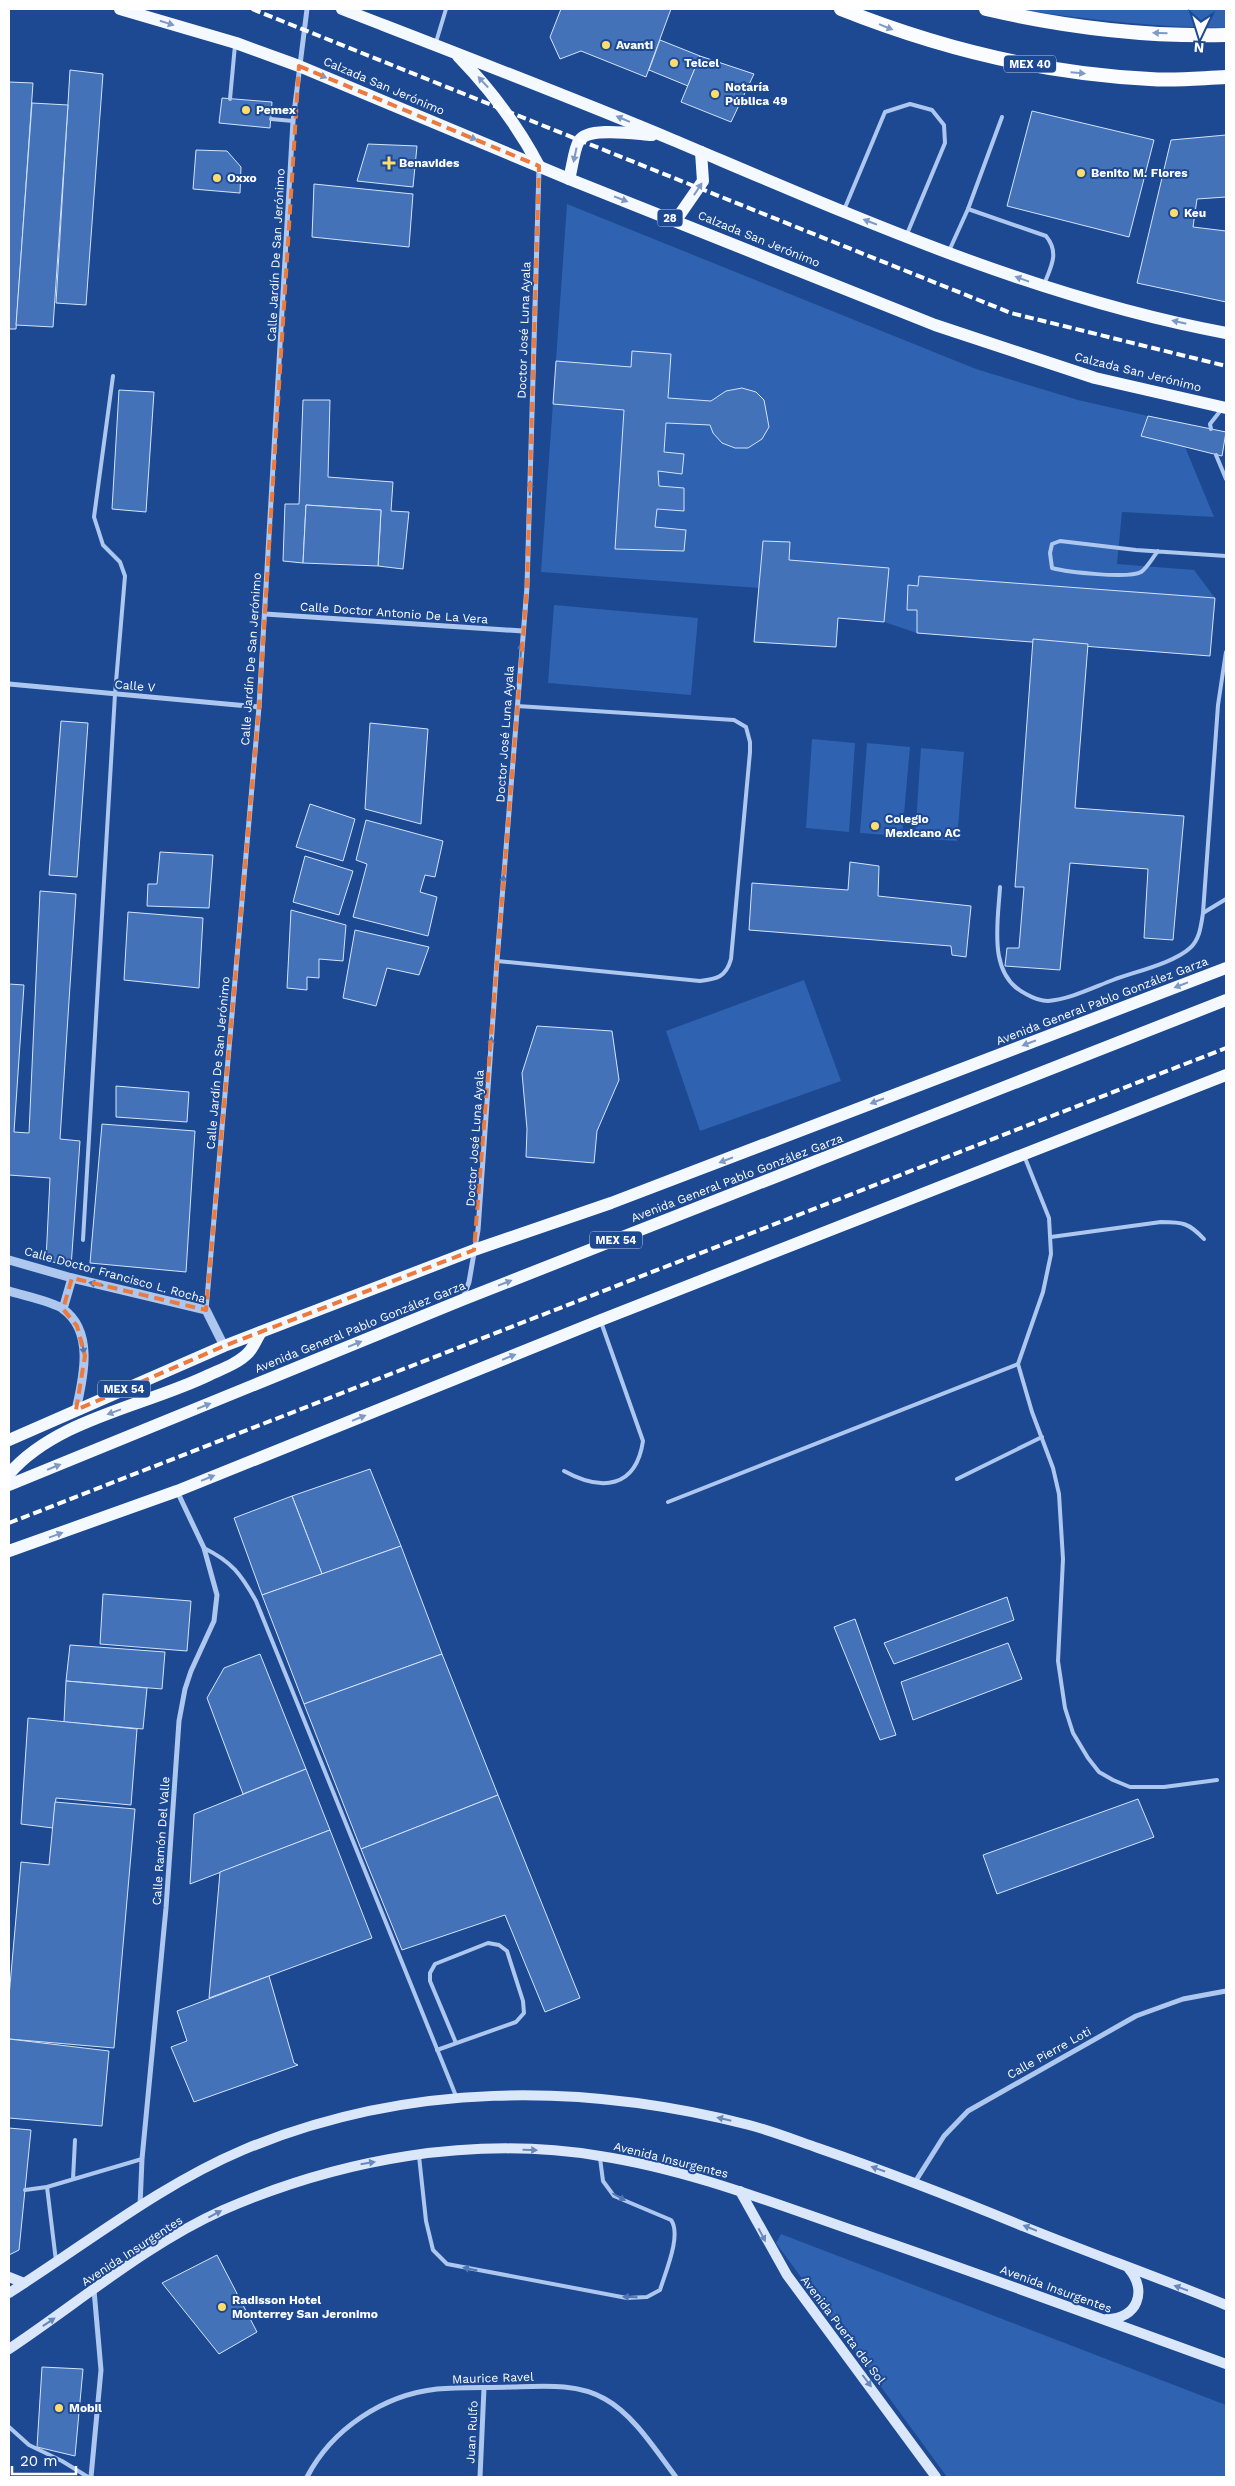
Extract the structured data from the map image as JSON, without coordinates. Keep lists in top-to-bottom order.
{
  "streets": {
    "highway": ["MEX 40"],
    "main road": [
      "Calzada San Jerónimo",
      "28",
      "Avenida General Pablo González Garza",
      "MEX 54",
      "Avenida Insurgentes",
      "Avenida Puerta del Sol"
    ],
    "street": [
      "Calle Jardín De San Jerónimo",
      "Doctor José Luna Ayala",
      "Calle Doctor Antonio De La Vera",
      "Calle V",
      "Calle Doctor Francisco L. Rocha",
      "Calle Ramón Del Valle",
      "Calle Pierre Loti",
      "Maurice Ravel",
      "Juan Rulfo"
    ]
  },
  "crossings": [
    ["Calzada San Jerónimo", "Calle Jardín De San Jerónimo"],
    ["Calzada San Jerónimo", "Doctor José Luna Ayala"],
    ["Calle Jardín De San Jerónimo", "Calle Doctor Antonio De La Vera"],
    ["Calle Jardín De San Jerónimo", "Calle V"],
    ["Calle Jardín De San Jerónimo", "Calle Doctor Francisco L. Rocha"],
    ["Doctor José Luna Ayala", "Calle Doctor Antonio De La Vera"],
    ["Doctor José Luna Ayala", "Avenida General Pablo González Garza"],
    ["Avenida General Pablo González Garza", "Calle Doctor Francisco L. Rocha"],
    ["Avenida Insurgentes", "Avenida Puerta del Sol"],
    ["Maurice Ravel", "Juan Rulfo"]
  ],
  "one_way": ["Doctor José Luna Ayala", "Calle Doctor Francisco L. Rocha", "Avenida Puerta del Sol"],
  "places": {
    "other": [
      "Avanti",
      "Telcel",
      "Notaría Pública 49",
      "Pemex",
      "Benito M. Flores",
      "Oxxo",
      "Keu",
      "Colegio Mexicano AC",
      "Radisson Hotel Monterrey San Jeronimo",
      "Mobil"
    ],
    "health": ["Benavides"]
  },
  "scale_bar": "20 m",
  "north": "bottom"
}
